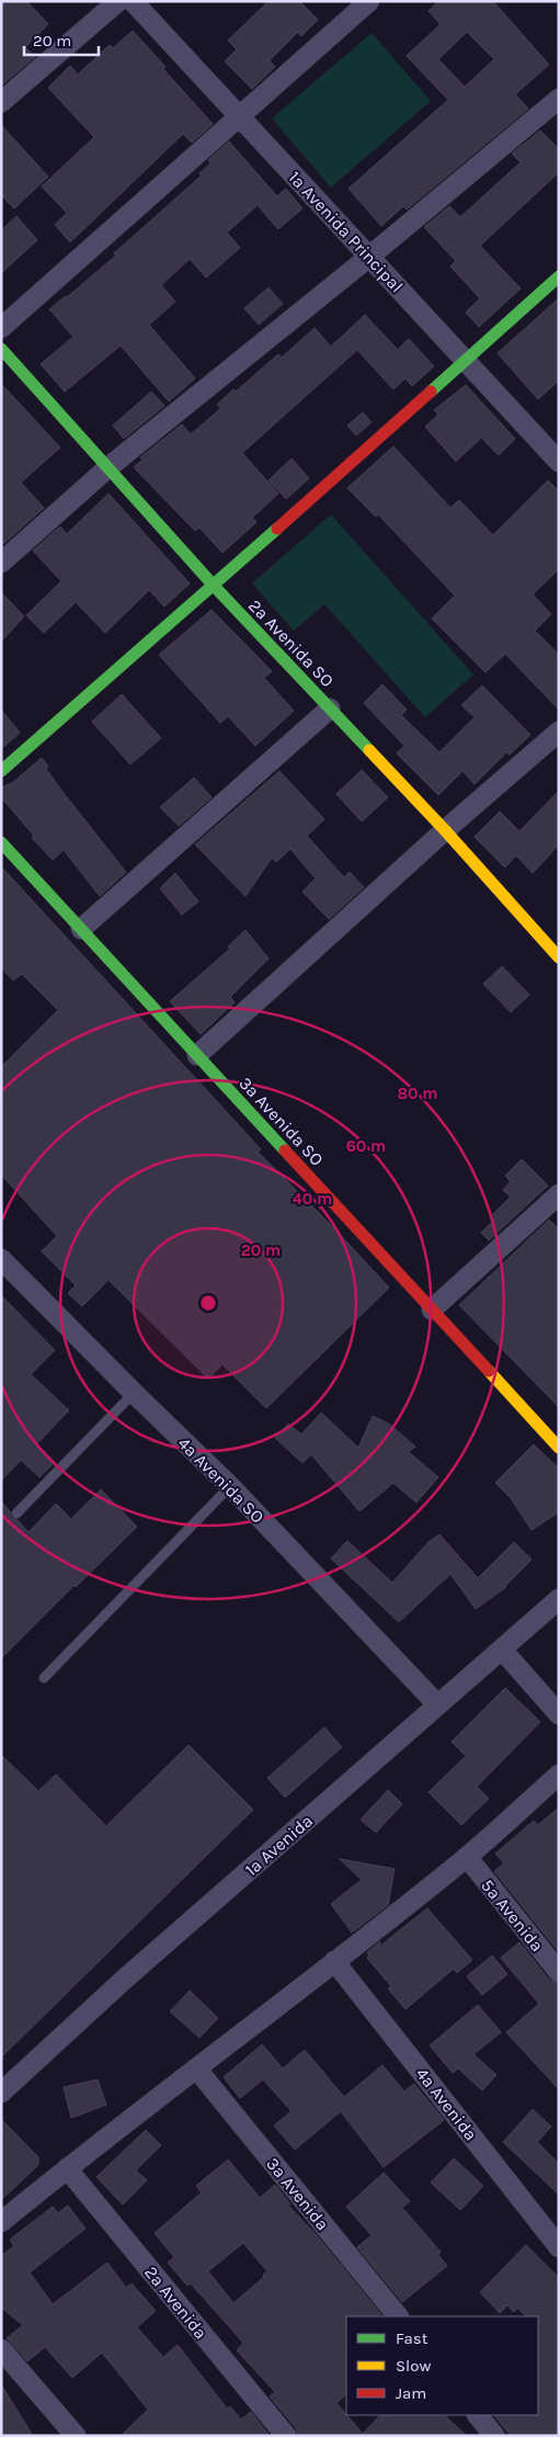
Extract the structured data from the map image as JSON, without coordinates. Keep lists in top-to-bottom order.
{
  "streets": {
    "street": [
      "1a Avenida Principal",
      "2a Avenida SO",
      "3a Avenida SO",
      "4a Avenida SO",
      "1a Avenida",
      "5a Avenida",
      "4a Avenida",
      "3a Avenida",
      "2a Avenida"
    ]
  },
  "crossings": [
    ["4a Avenida SO", "1a Avenida"]
  ],
  "legend": ["Fast", "Slow", "Jam"],
  "scale_bar": "20 m",
  "rings": [
    "80 m",
    "60 m",
    "40 m",
    "20 m"
  ]
}
